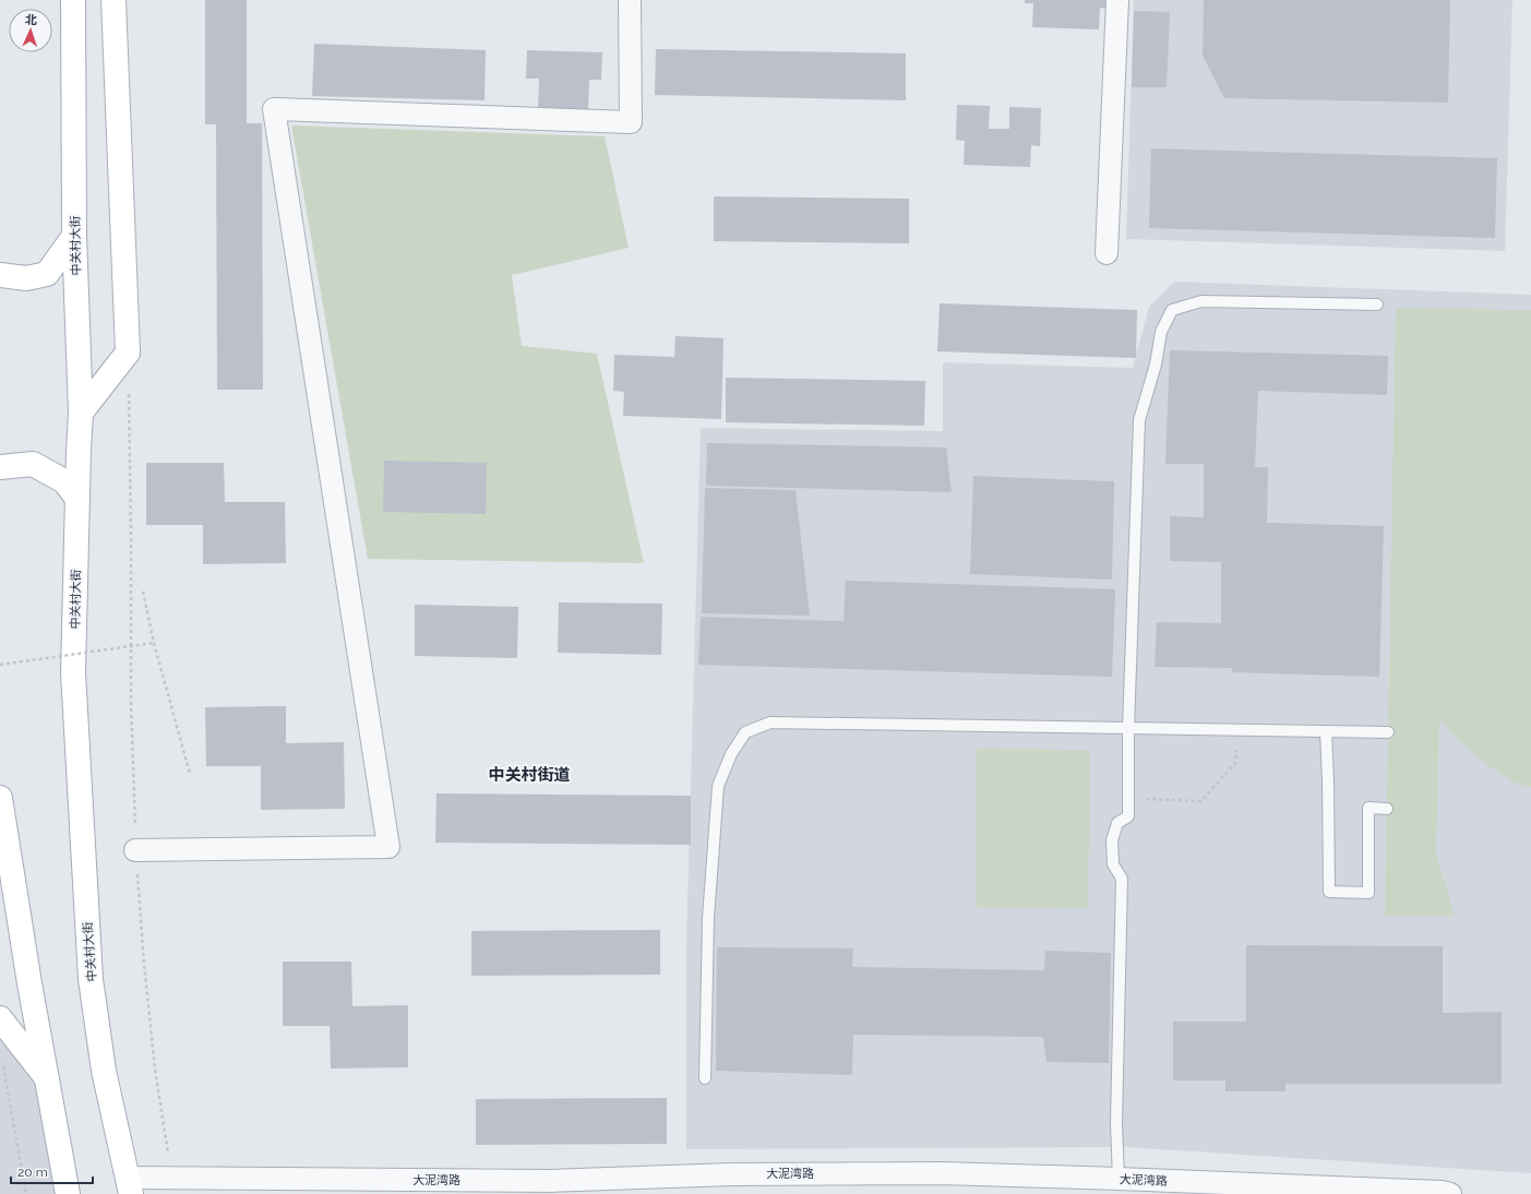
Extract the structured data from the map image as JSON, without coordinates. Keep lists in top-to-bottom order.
{
  "streets": {
    "main road": ["中关村大街"],
    "street": ["大泥湾路"]
  },
  "crossings": [
    ["中关村大街", "大泥湾路"]
  ],
  "districts": ["中关村街道"],
  "scale_bar": "20 m",
  "north": "top"
}
